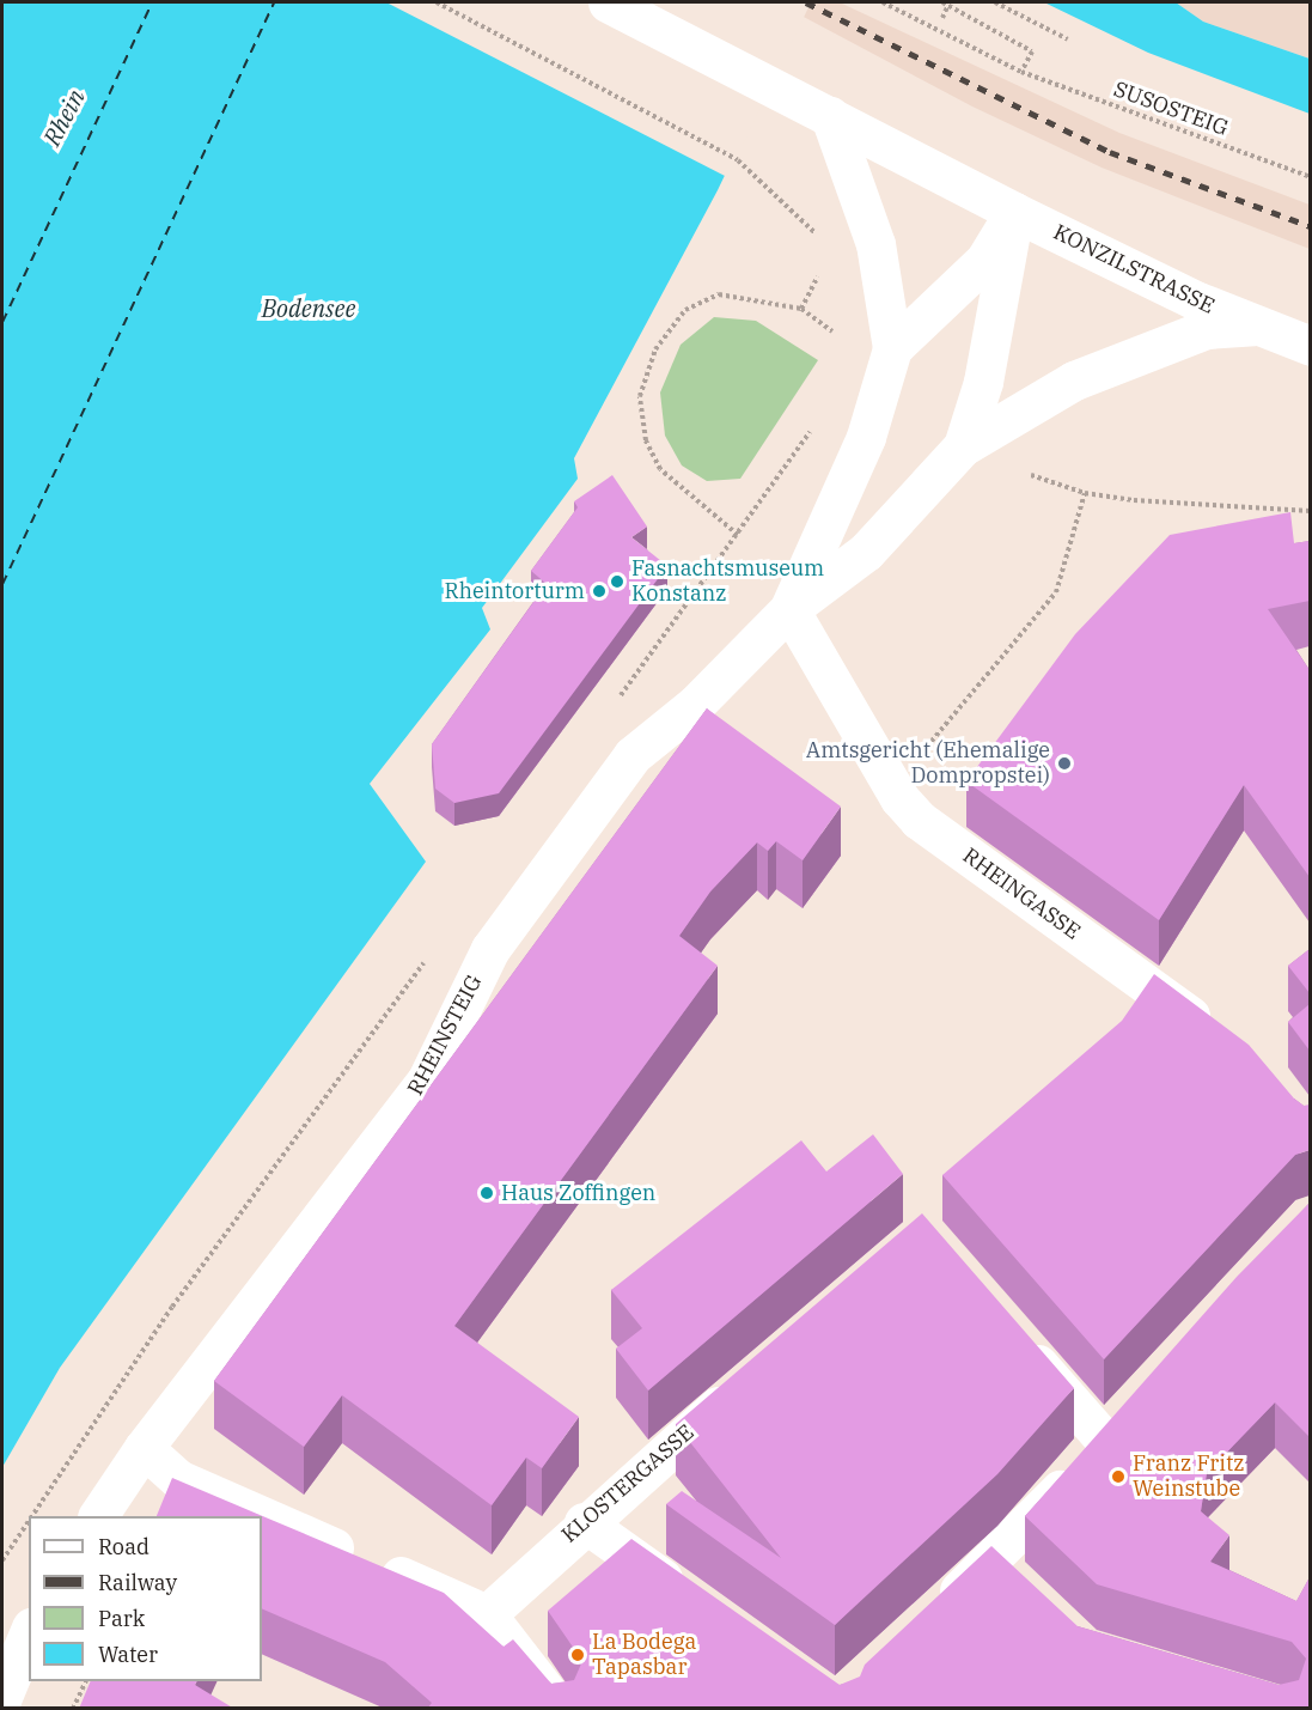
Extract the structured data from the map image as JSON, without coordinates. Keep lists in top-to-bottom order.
{
  "streets": {
    "street": [
      "KONZILSTRASSE",
      "RHEINGASSE",
      "RHEINSTEIG",
      "KLOSTERGASSE"
    ],
    "path": ["SUSOSTEIG"]
  },
  "crossings": [
    ["KONZILSTRASSE", "RHEINGASSE"],
    ["KONZILSTRASSE", "RHEINSTEIG"],
    ["RHEINGASSE", "RHEINSTEIG"]
  ],
  "water": ["Rhein", "Bodensee"],
  "places": [
    "Fasnachtsmuseum Konstanz",
    "Rheintorturm",
    "Amtsgericht (Ehemalige Dompropstei)",
    "Haus Zoffingen",
    "Franz Fritz Weinstube",
    "La Bodega Tapasbar"
  ],
  "legend": [
    "Road",
    "Railway",
    "Park",
    "Water"
  ]
}
